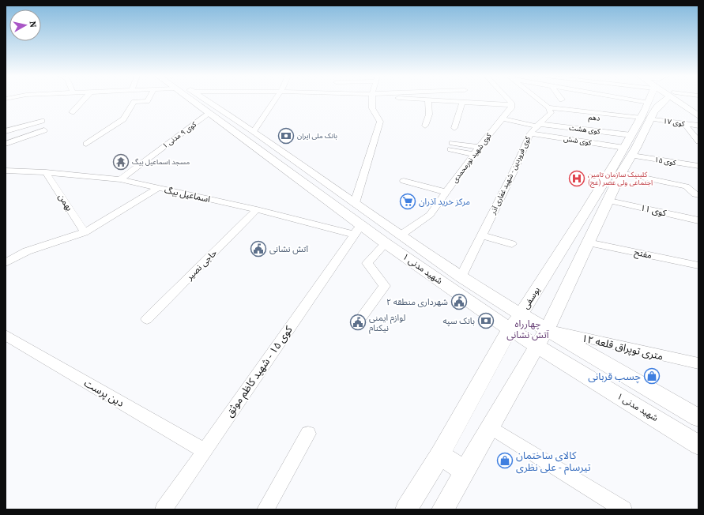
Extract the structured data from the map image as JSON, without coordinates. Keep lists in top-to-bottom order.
{
  "streets": {
    "main road": ["شهید مدنی ۱", "یوسفی"],
    "street": [
      "دهم",
      "کوی ۱۷",
      "کوی هشت",
      "کوی ۹ مدنی ۱",
      "کوی شش",
      "کوی شهید نورمحمدی",
      "کوی ۱۵",
      "کوی فروردین - شهید غفاری آذر",
      "اسماعیل بیگ",
      "بهمن",
      "کوی ۱۱",
      "مفتح",
      "حاجی نصیر",
      "۱۲ متری توپراق قلعه",
      "کوی ۱۵ - شهید کاظم موثق",
      "دین پرست"
    ]
  },
  "crossings": [
    ["دهم", "کوی ۱۷"],
    ["دهم", "کوی هشت"],
    ["دهم", "کوی شش"],
    ["دهم", "کوی ۱۵"],
    ["دهم", "کوی فروردین - شهید غفاری آذر"],
    ["دهم", "یوسفی"],
    ["کوی ۱۷", "کوی هشت"],
    ["کوی ۱۷", "کوی شش"],
    ["کوی ۱۷", "کوی ۱۵"],
    ["کوی ۱۷", "یوسفی"],
    ["کوی هشت", "کوی شش"],
    ["کوی هشت", "کوی شهید نورمحمدی"],
    ["کوی هشت", "کوی ۱۵"],
    ["کوی هشت", "کوی فروردین - شهید غفاری آذر"],
    ["کوی هشت", "یوسفی"],
    ["کوی ۹ مدنی ۱", "اسماعیل بیگ"],
    ["کوی ۹ مدنی ۱", "شهید مدنی ۱"],
    ["کوی شش", "کوی ۱۵"],
    ["کوی شش", "کوی فروردین - شهید غفاری آذر"],
    ["کوی شش", "یوسفی"],
    ["کوی شهید نورمحمدی", "شهید مدنی ۱"],
    ["کوی ۱۵", "یوسفی"],
    ["کوی فروردین - شهید غفاری آذر", "شهید مدنی ۱"],
    ["اسماعیل بیگ", "بهمن"],
    ["اسماعیل بیگ", "حاجی نصیر"],
    ["اسماعیل بیگ", "شهید مدنی ۱"],
    ["اسماعیل بیگ", "کوی ۱۵ - شهید کاظم موثق"],
    ["کوی ۱۱", "یوسفی"],
    ["مفتح", "یوسفی"],
    ["شهید مدنی ۱", "یوسفی"],
    ["شهید مدنی ۱", "۱۲ متری توپراق قلعه"],
    ["شهید مدنی ۱", "کوی ۱۵ - شهید کاظم موثق"],
    ["یوسفی", "۱۲ متری توپراق قلعه"],
    ["کوی ۱۵ - شهید کاظم موثق", "دین پرست"]
  ],
  "districts": ["چهارراه آتش نشانی"],
  "places": {
    "bank": ["بانک ملی ایران", "بانک سپه"],
    "temple": ["مسجد اسماعیل بیگ"],
    "hospital": ["کلینیک سازمان تامین اجتماعی ولی عصر (عج)"],
    "supermarket": ["مرکز خرید آذران"],
    "public building": ["آتش نشانی", "شهرداری منطقه ۲", "لوازم ایمنی نیکنام"],
    "shop": ["چسب قربانی", "کالای ساختمان تیرسام - علی نظری"]
  },
  "north": "right"
}
